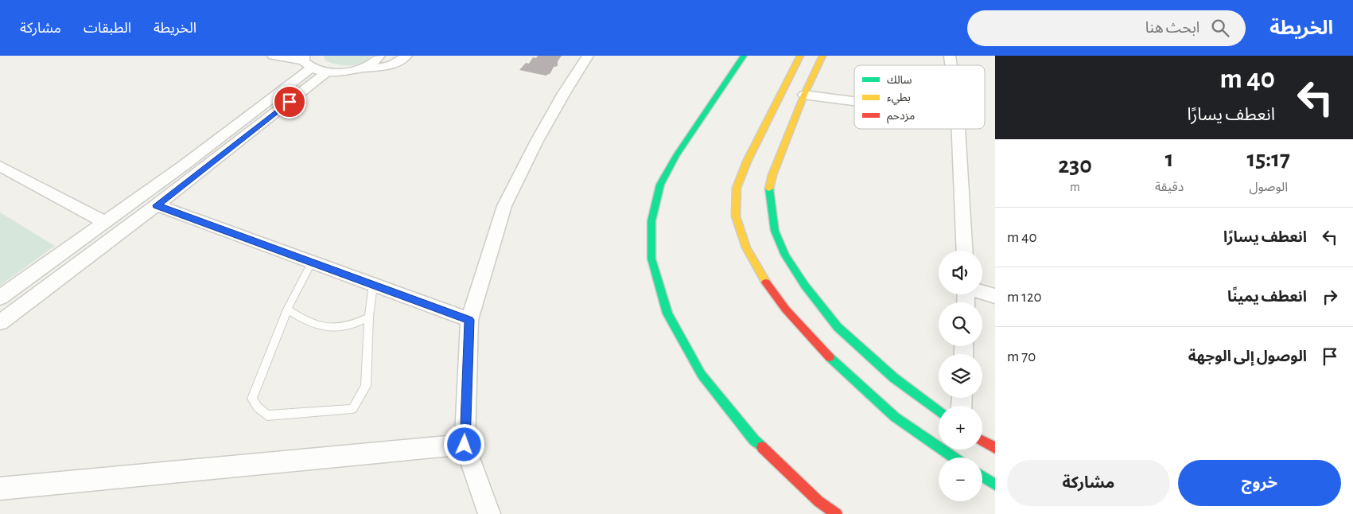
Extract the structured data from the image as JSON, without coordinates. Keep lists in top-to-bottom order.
{
  "legend": ["سالك", "بطيء", "مزدحم"],
  "page": {
    "header": "الخريطة",
    "search": "ابحث هنا",
    "nav": ["الخريطة", "الطبقات", "مشاركة"],
    "turn": ["40 m", "انعطف يسارًا"],
    "eta": [
      "15:17",
      "الوصول",
      "1",
      "دقيقة",
      "230",
      "m"
    ],
    "list": [
      {
        "name": "انعطف يسارًا",
        "value": "40 m"
      },
      {
        "name": "انعطف يمينًا",
        "value": "120 m"
      },
      {
        "name": "الوصول إلى الوجهة",
        "value": "70 m"
      }
    ],
    "map_buttons": ["+", "−"],
    "buttons": ["خروج", "مشاركة"]
  }
}
